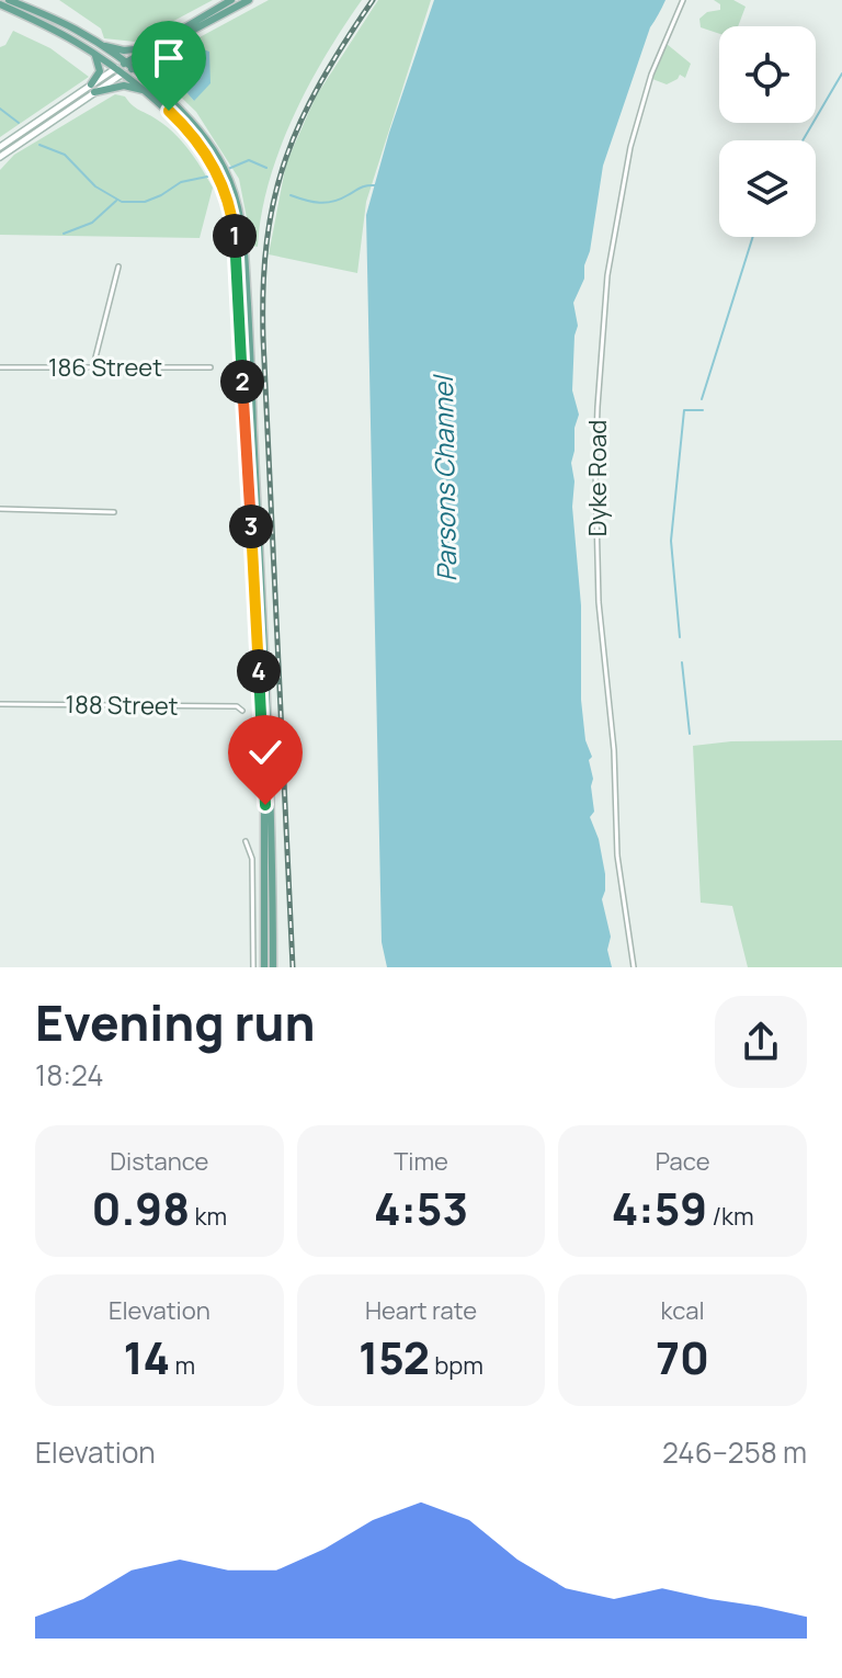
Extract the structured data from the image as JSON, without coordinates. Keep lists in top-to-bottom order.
{
  "streets": {
    "street": ["186 Street", "Dyke Road", "188 Street"]
  },
  "water": ["Parsons Channel"],
  "page": {
    "pins": [
      "1",
      "2",
      "3",
      "4"
    ],
    "heading": ["Evening run", "18:24"],
    "stats": [
      ["Distance", "0.98 km"],
      ["Time", "4:53"],
      ["Pace", "4:59 /km"],
      ["Elevation", "14 m"],
      ["Heart rate", "152 bpm"],
      ["kcal", "70"]
    ],
    "chart": ["Elevation", "246–258 m"]
  }
}
